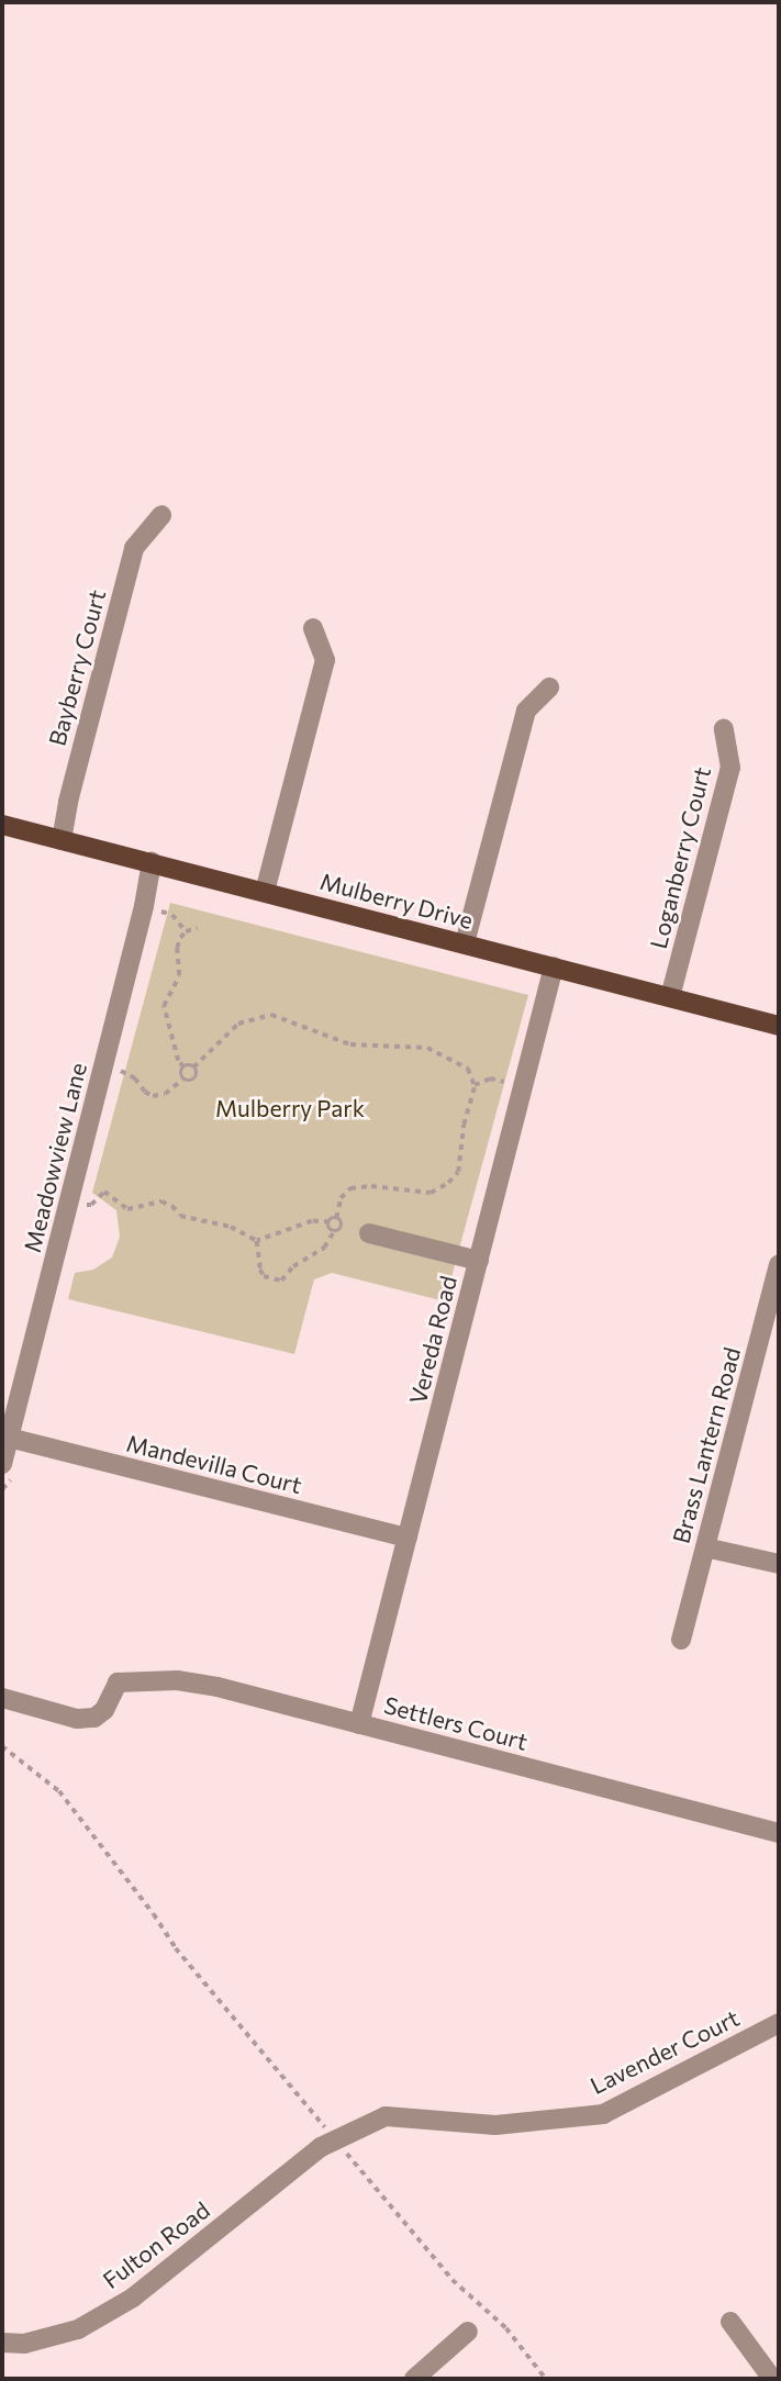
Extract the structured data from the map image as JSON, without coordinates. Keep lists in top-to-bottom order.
{
  "streets": {
    "main road": ["Mulberry Drive"],
    "street": [
      "Bayberry Court",
      "Loganberry Court",
      "Meadowview Lane",
      "Vereda Road",
      "Brass Lantern Road",
      "Mandevilla Court",
      "Settlers Court",
      "Lavender Court",
      "Fulton Road"
    ]
  },
  "crossings": [
    ["Bayberry Court", "Mulberry Drive"],
    ["Loganberry Court", "Mulberry Drive"],
    ["Mulberry Drive", "Meadowview Lane"],
    ["Mulberry Drive", "Vereda Road"],
    ["Meadowview Lane", "Mandevilla Court"],
    ["Vereda Road", "Mandevilla Court"],
    ["Vereda Road", "Settlers Court"],
    ["Lavender Court", "Fulton Road"]
  ],
  "parks": ["Mulberry Park"]
}
